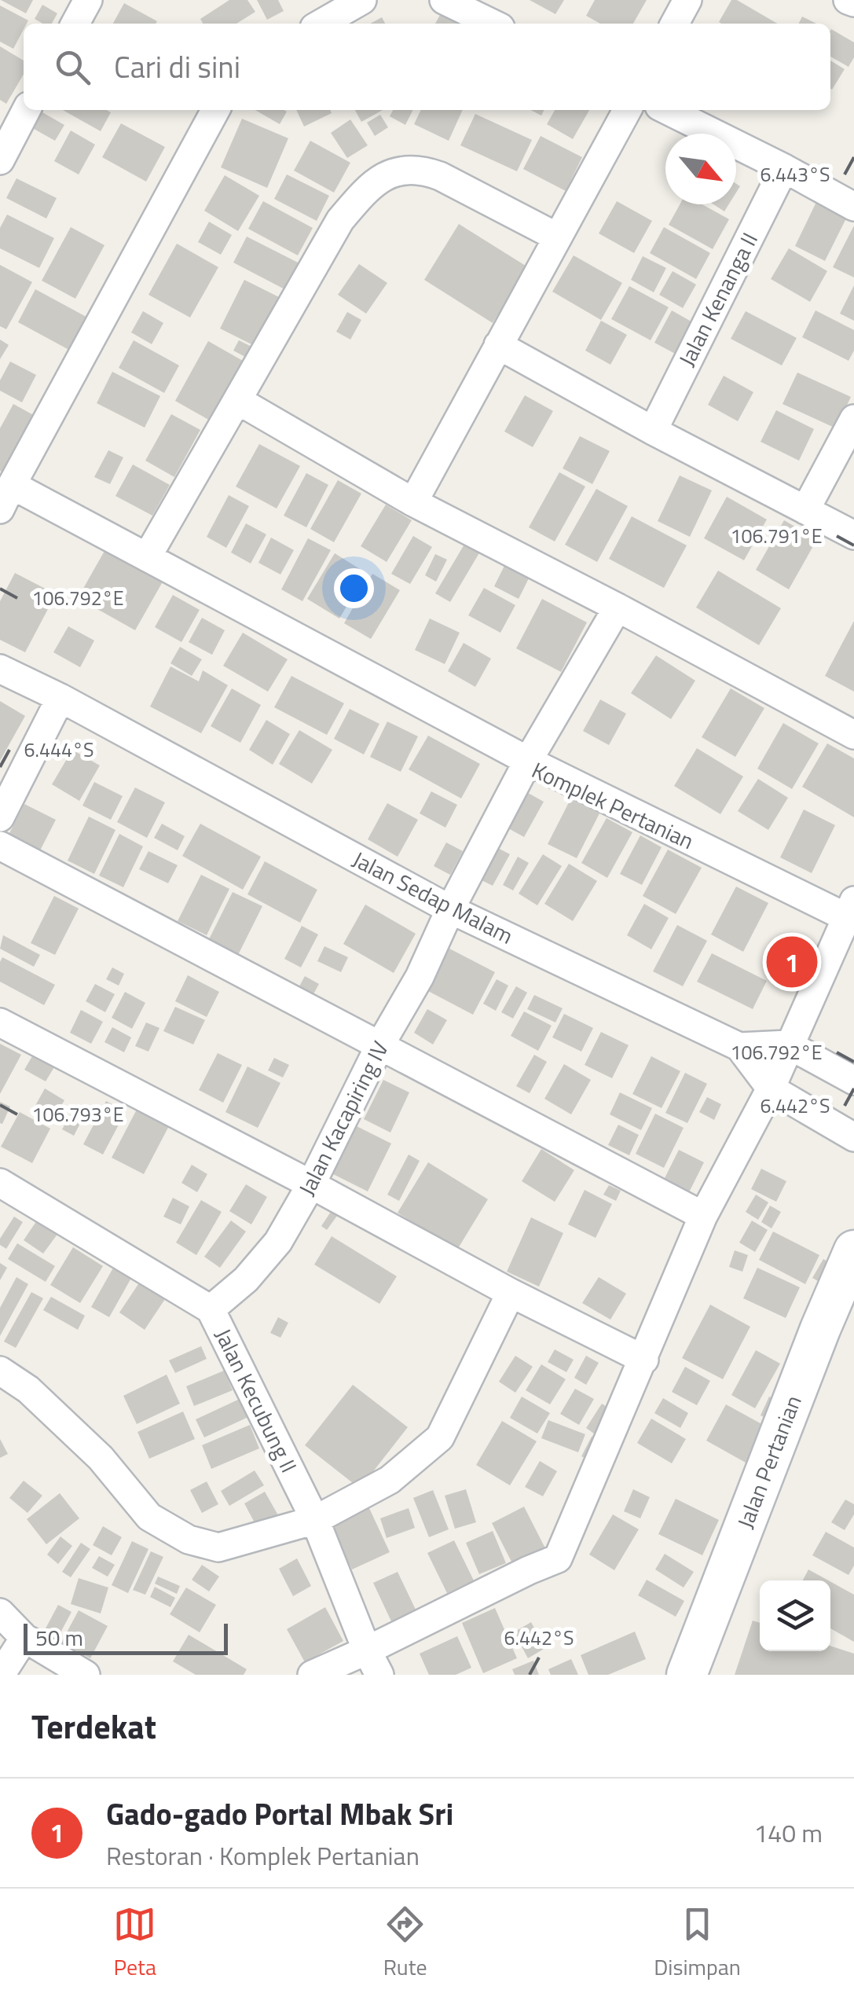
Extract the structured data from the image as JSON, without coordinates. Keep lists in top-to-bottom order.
{
  "streets": {
    "street": [
      "Jalan Kenanga II",
      "Komplek Pertanian",
      "Jalan Sedap Malam",
      "Jalan Kacapiring IV",
      "Jalan Kecubung II",
      "Jalan Pertanian"
    ]
  },
  "crossings": [
    ["Komplek Pertanian", "Jalan Sedap Malam"],
    ["Komplek Pertanian", "Jalan Kacapiring IV"],
    ["Jalan Sedap Malam", "Jalan Kacapiring IV"],
    ["Jalan Kacapiring IV", "Jalan Kecubung II"]
  ],
  "scale_bar": "50 m",
  "north": "bottom right",
  "page": {
    "search": "Cari di sini",
    "pins": "1",
    "scale": "50 m",
    "heading": "Terdekat",
    "list": [
      {
        "mark": "1",
        "name": "Gado-gado Portal Mbak Sri",
        "note": "Restoran · Komplek Pertanian",
        "value": "140 m"
      }
    ],
    "nav": ["Peta", "Rute", "Disimpan"]
  },
  "coordinates": [
    "6.443°S",
    "106.791°E",
    "106.792°E",
    "6.444°S",
    "6.442°S",
    "106.793°E"
  ]
}
